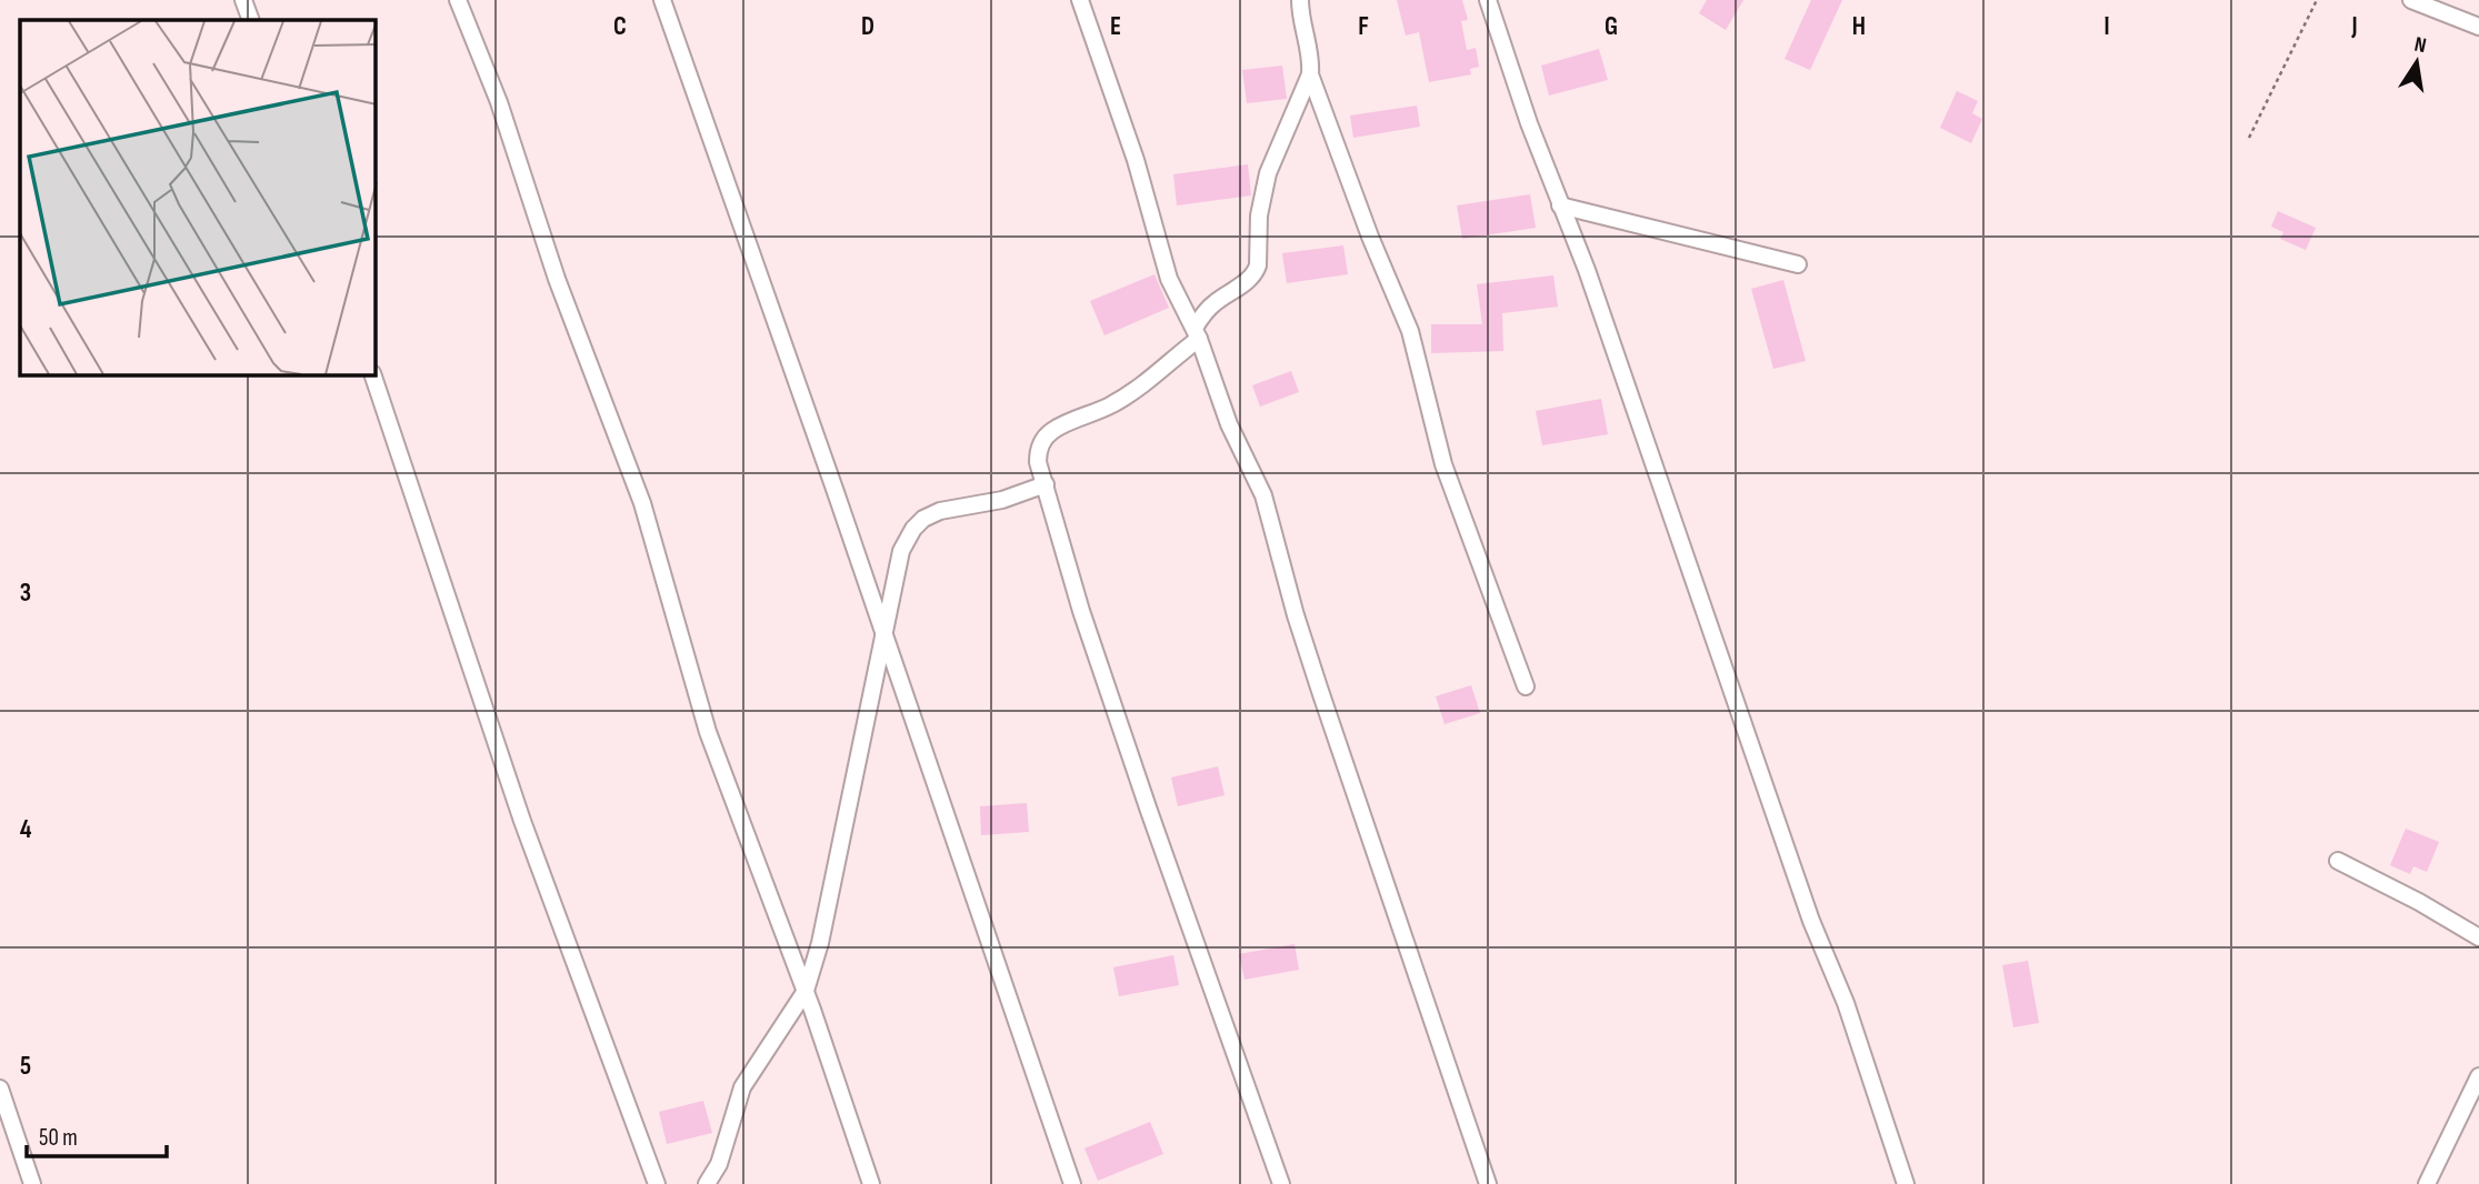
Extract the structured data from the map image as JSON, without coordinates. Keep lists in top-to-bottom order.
{
  "scale_bar": "50 m",
  "north": "top",
  "grid": {
    "columns": [
      "C",
      "D",
      "E",
      "F",
      "G",
      "H",
      "I",
      "J"
    ],
    "rows": ["3", "4", "5"]
  }
}
